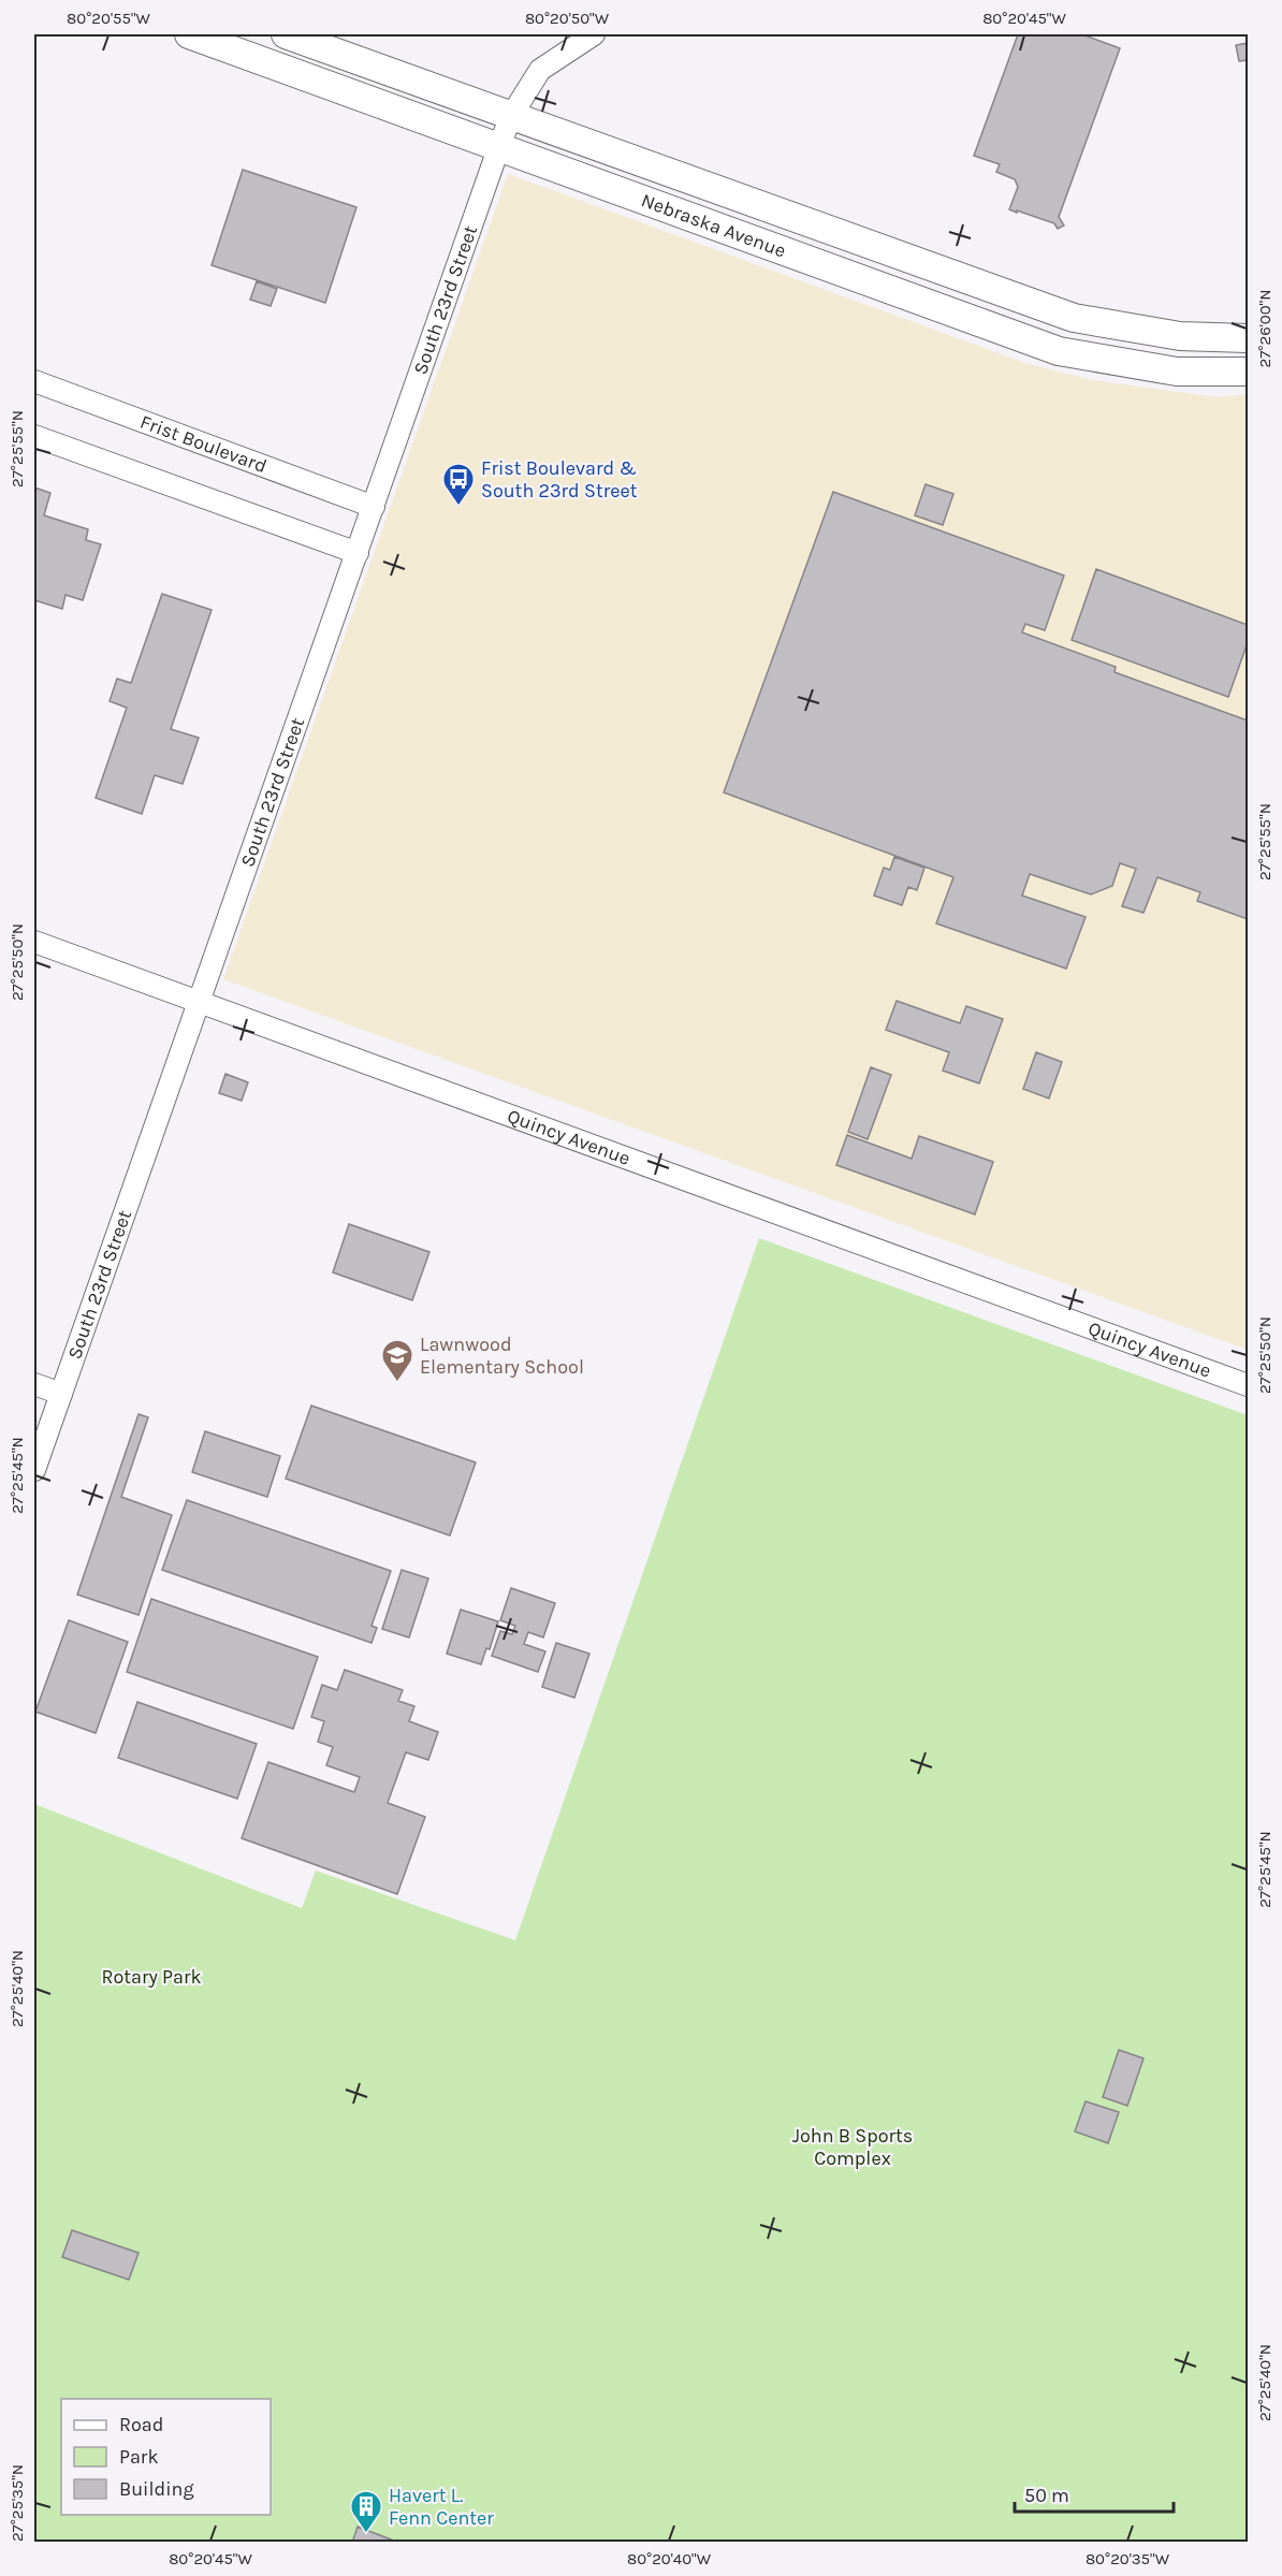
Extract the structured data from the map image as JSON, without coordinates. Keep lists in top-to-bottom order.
{
  "streets": {
    "street": [
      "Nebraska Avenue",
      "South 23rd Street",
      "Frist Boulevard",
      "Quincy Avenue"
    ]
  },
  "crossings": [
    ["Nebraska Avenue", "South 23rd Street"],
    ["South 23rd Street", "Frist Boulevard"],
    ["South 23rd Street", "Quincy Avenue"]
  ],
  "parks": ["Rotary Park", "John B Sports Complex"],
  "places": {
    "bus stop": ["Frist Boulevard & South 23rd Street"],
    "school or university": ["Lawnwood Elementary School"],
    "building": ["Havert L. Fenn Center"]
  },
  "legend": ["Road", "Park", "Building"],
  "scale_bar": "50 m",
  "coordinates": [
    "80°20'55\"W",
    "80°20'50\"W",
    "80°20'45\"W",
    "27°26'00\"N",
    "27°25'55\"N",
    "27°25'50\"N",
    "27°25'45\"N",
    "27°25'40\"N",
    "27°25'35\"N",
    "80°20'40\"W",
    "80°20'35\"W"
  ]
}
